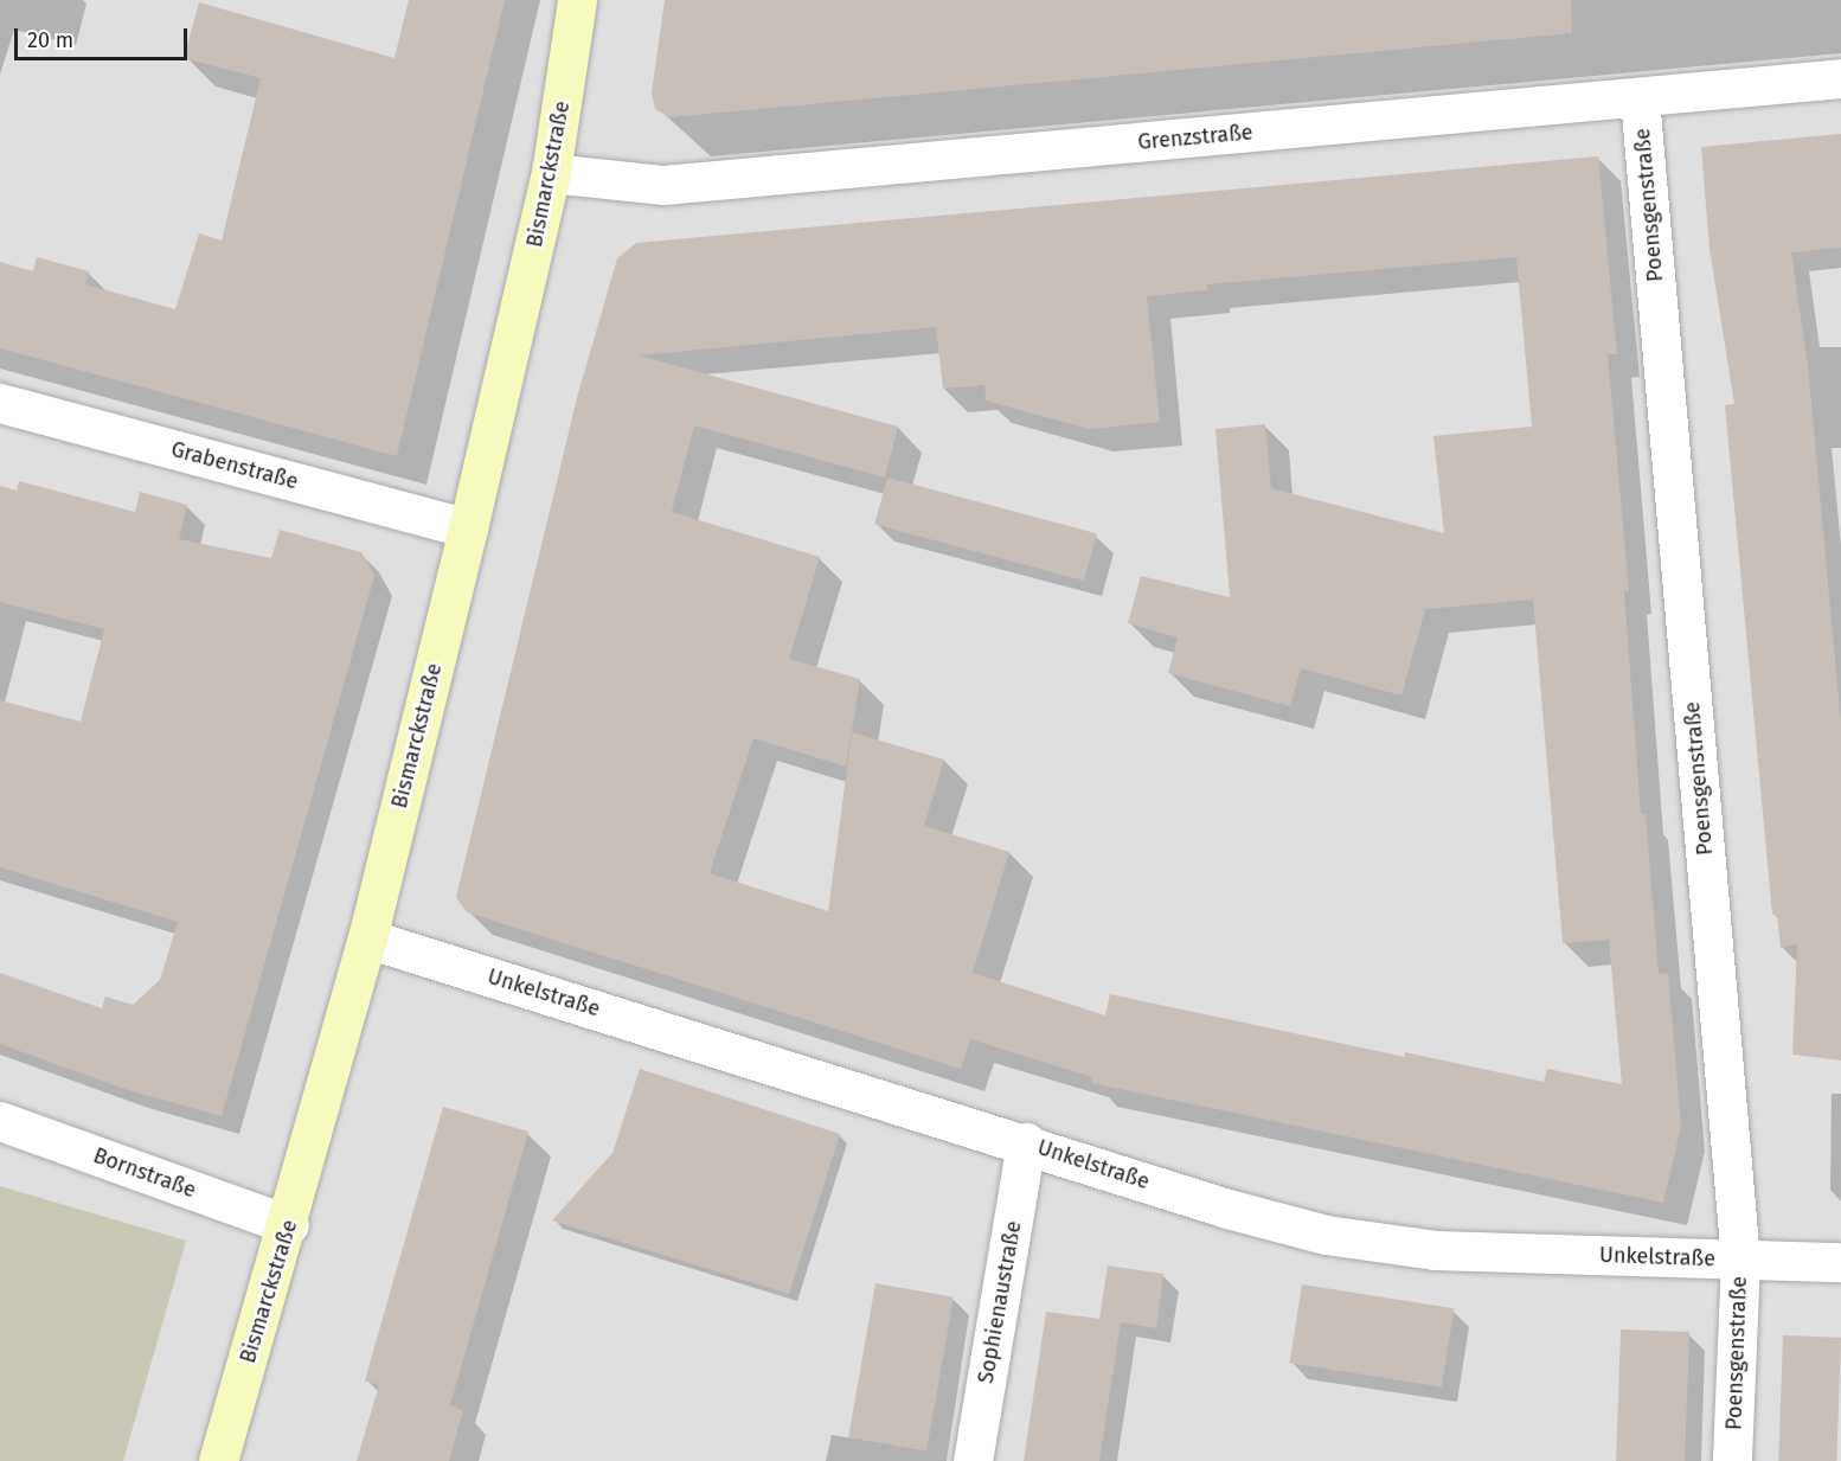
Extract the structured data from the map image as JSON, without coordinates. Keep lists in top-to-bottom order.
{
  "streets": {
    "main road": ["Bismarckstraße"],
    "street": [
      "Grenzstraße",
      "Poensgenstraße",
      "Grabenstraße",
      "Unkelstraße",
      "Bornstraße",
      "Sophienaustraße"
    ]
  },
  "crossings": [
    ["Grenzstraße", "Bismarckstraße"],
    ["Grenzstraße", "Poensgenstraße"],
    ["Bismarckstraße", "Grabenstraße"],
    ["Bismarckstraße", "Unkelstraße"],
    ["Bismarckstraße", "Bornstraße"],
    ["Poensgenstraße", "Unkelstraße"],
    ["Unkelstraße", "Sophienaustraße"]
  ],
  "scale_bar": "20 m"
}
